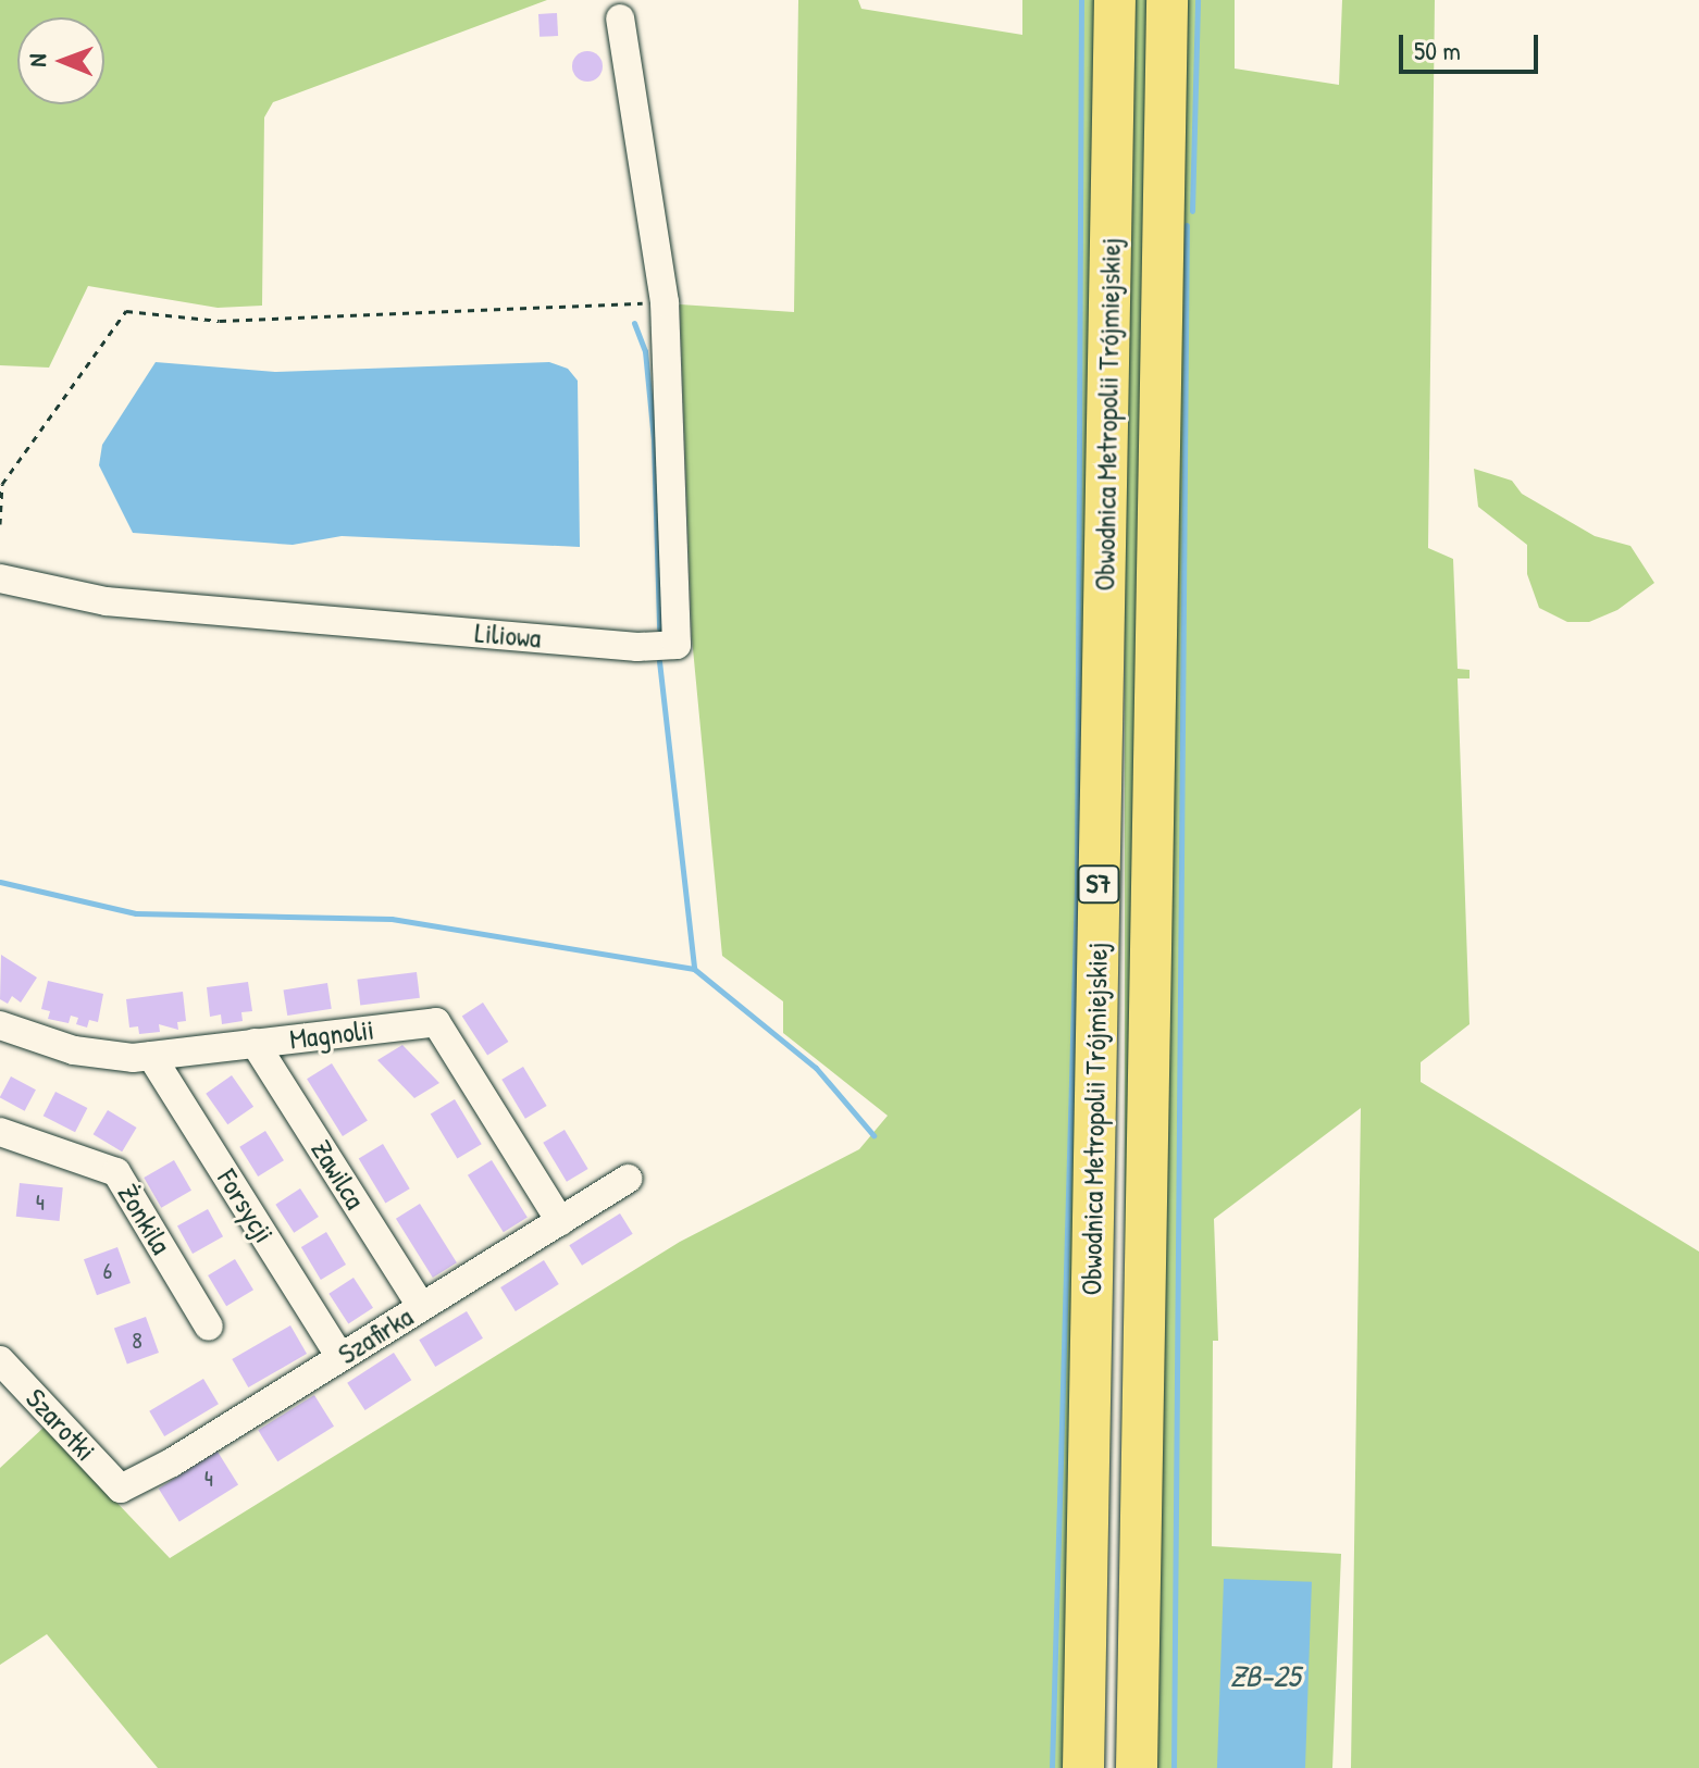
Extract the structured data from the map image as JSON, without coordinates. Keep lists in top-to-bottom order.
{
  "streets": {
    "highway": ["Obwodnica Metropolii Trójmiejskiej", "S7"],
    "street": [
      "Liliowa",
      "Magnolii",
      "Zawilca",
      "Forsycji",
      "Żonkila",
      "Szafirka",
      "Szarotki"
    ]
  },
  "crossings": [
    ["Magnolii", "Zawilca"],
    ["Magnolii", "Forsycji"],
    ["Magnolii", "Szafirka"],
    ["Zawilca", "Szafirka"],
    ["Forsycji", "Szafirka"],
    ["Szafirka", "Szarotki"]
  ],
  "water": ["ZB-25"],
  "house_numbers": [
    "4",
    "6",
    "8",
    "4"
  ],
  "scale_bar": "50 m",
  "north": "left"
}
